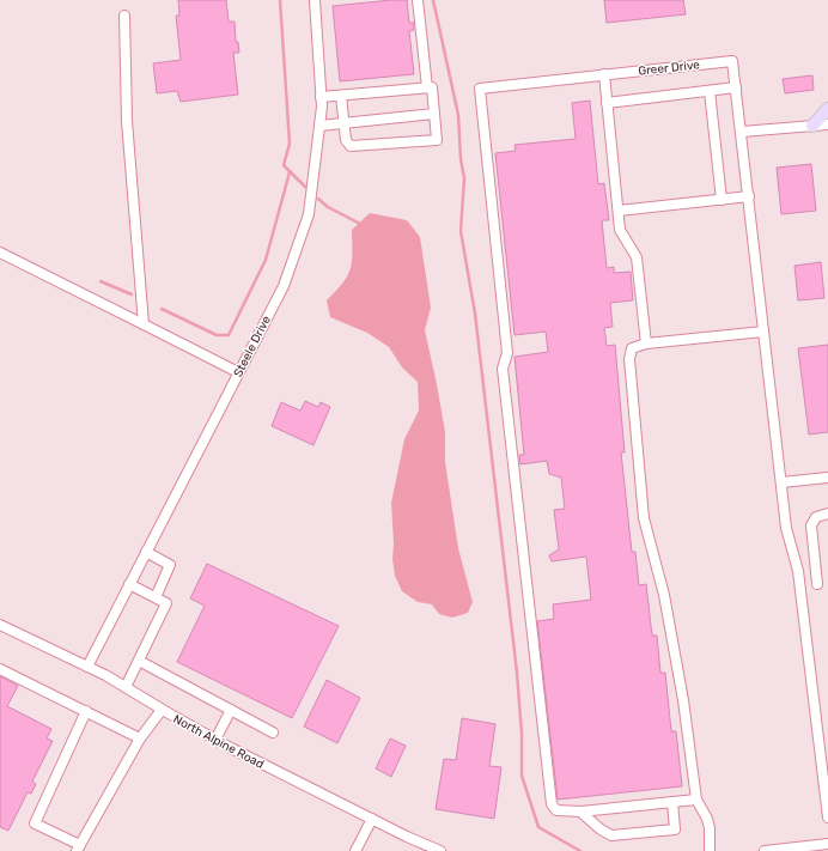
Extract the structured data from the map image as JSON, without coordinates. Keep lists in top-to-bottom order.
{
  "streets": {
    "street": ["Greer Drive", "Steele Drive", "North Alpine Road"]
  },
  "crossings": [
    ["Steele Drive", "North Alpine Road"]
  ]
}
